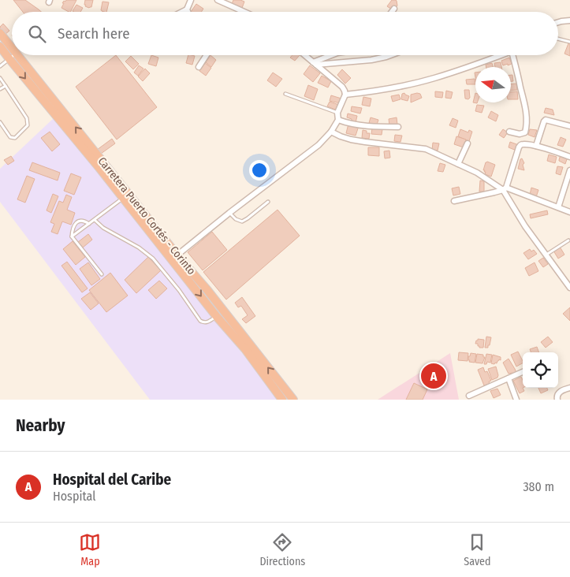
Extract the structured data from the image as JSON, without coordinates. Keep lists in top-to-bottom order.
{
  "streets": {
    "highway": ["Carretera Puerto Cortés - Corinto"]
  },
  "north": "left",
  "page": {
    "search": "Search here",
    "pins": "A",
    "heading": "Nearby",
    "list": [
      {
        "mark": "A",
        "name": "Hospital del Caribe",
        "note": "Hospital",
        "value": "380 m"
      }
    ],
    "nav": ["Map", "Directions", "Saved"]
  }
}
